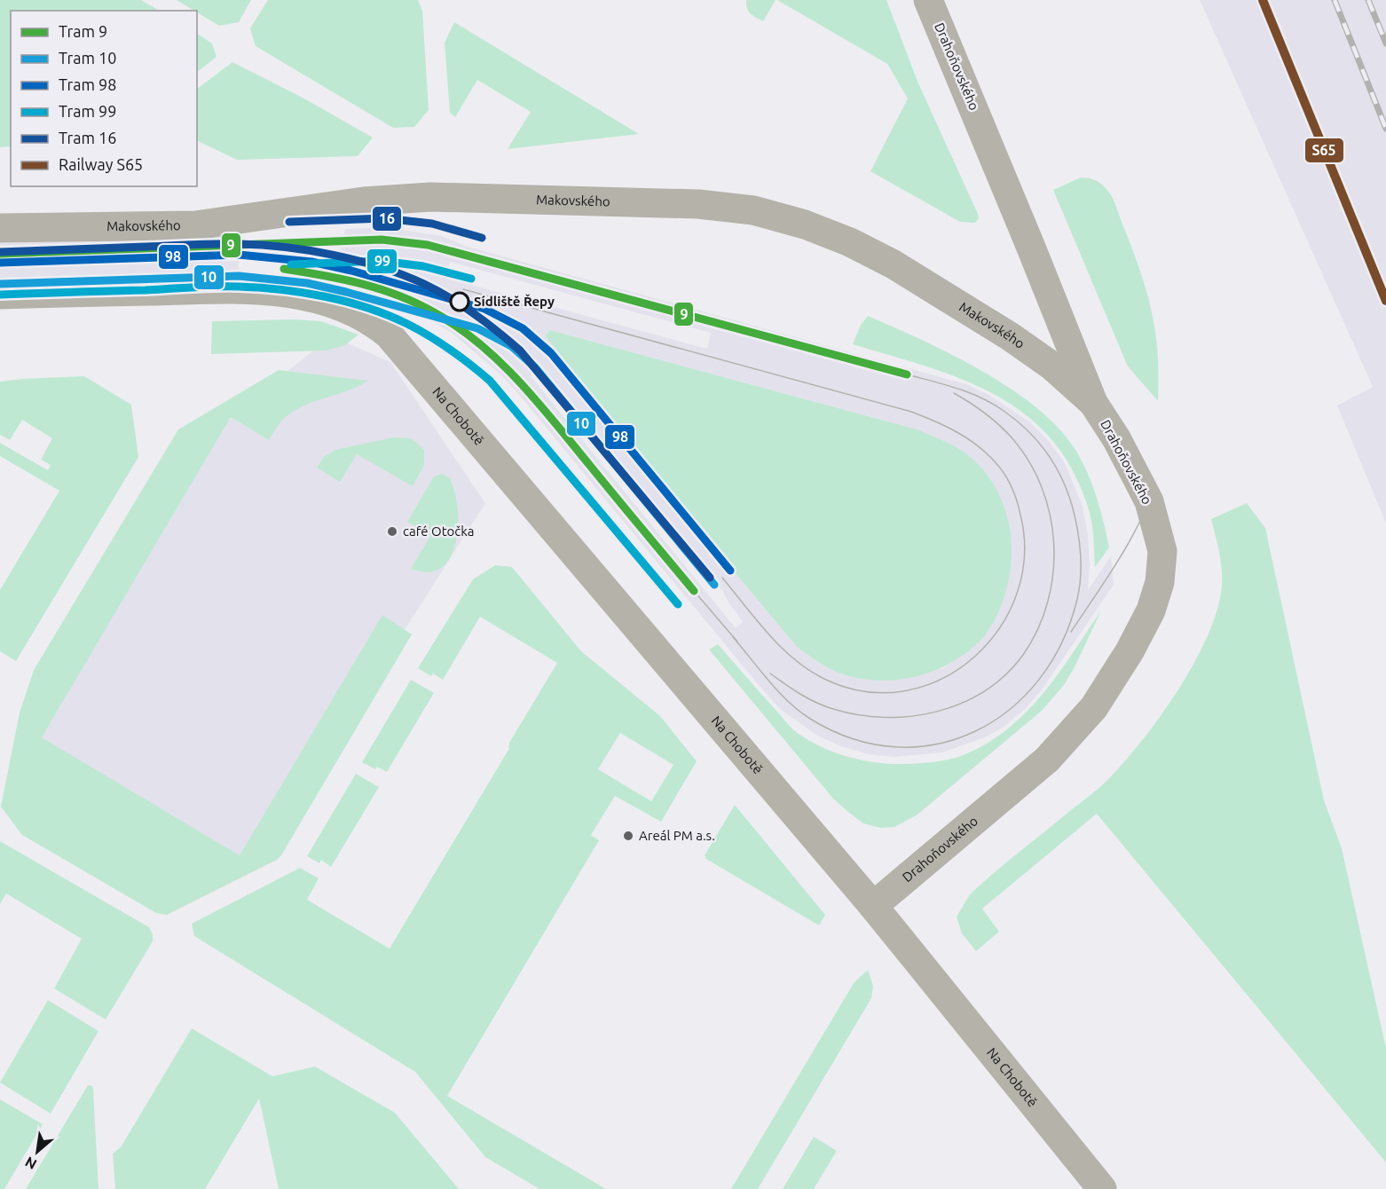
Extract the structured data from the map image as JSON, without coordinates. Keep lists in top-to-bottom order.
{
  "streets": {
    "street": ["Drahoňovského", "Makovského", "Na Chobotě"]
  },
  "crossings": [
    ["Drahoňovského", "Makovského"],
    ["Drahoňovského", "Na Chobotě"]
  ],
  "places": ["Sídliště Řepy", "café Otočka", "Areál PM a.s."],
  "lines": [
    "rail line S65",
    "tram line 16",
    "tram line 9",
    "tram line 98",
    "tram line 99",
    "tram line 10"
  ],
  "legend": [
    "Tram 9",
    "Tram 10",
    "Tram 98",
    "Tram 99",
    "Tram 16",
    "Railway S65"
  ],
  "north": "bottom left"
}
